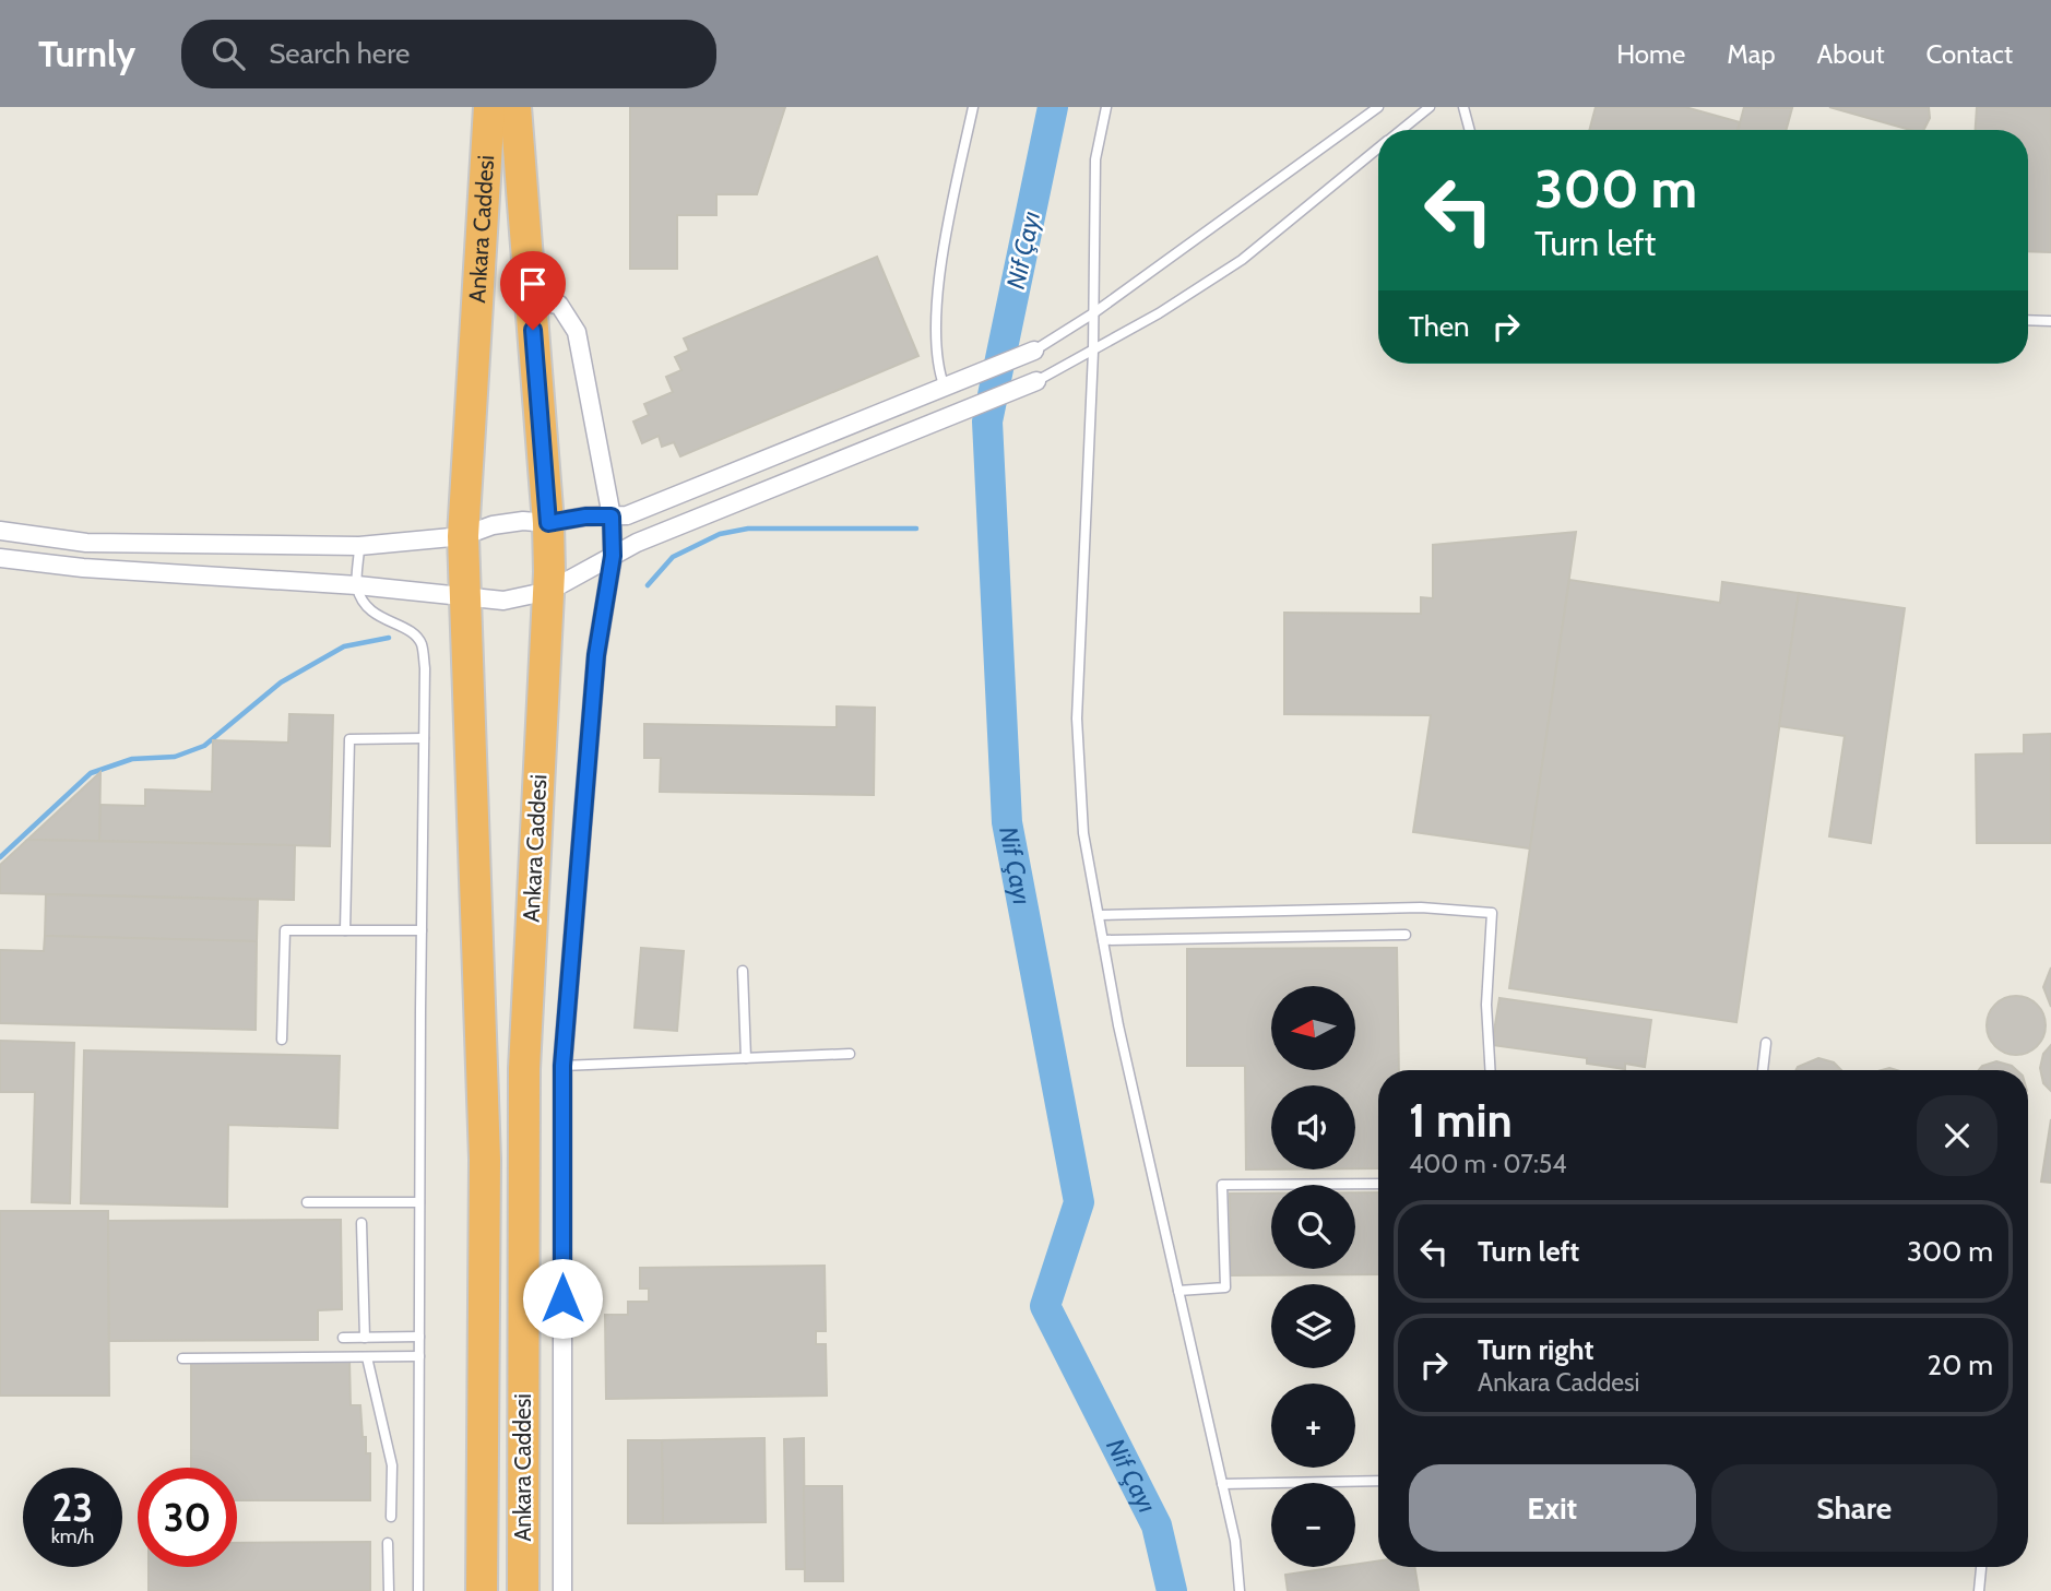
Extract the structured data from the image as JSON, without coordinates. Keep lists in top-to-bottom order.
{
  "streets": {
    "highway": ["Ankara Caddesi"]
  },
  "water": ["Nif Çayı"],
  "north": "left",
  "page": {
    "header": "Turnly",
    "search": "Search here",
    "nav": [
      "Home",
      "Map",
      "About",
      "Contact"
    ],
    "turn": ["300 m", "Turn left"],
    "then": "Then",
    "map_buttons": ["+", "−"],
    "heading": ["1 min", "400 m · 07:54"],
    "list": [
      {
        "name": "Turn left",
        "value": "300 m"
      },
      {
        "name": "Turn right",
        "note": "Ankara Caddesi",
        "value": "20 m"
      }
    ],
    "buttons": ["Exit", "Share"],
    "speed": "23 km/h",
    "limit": "30"
  }
}
